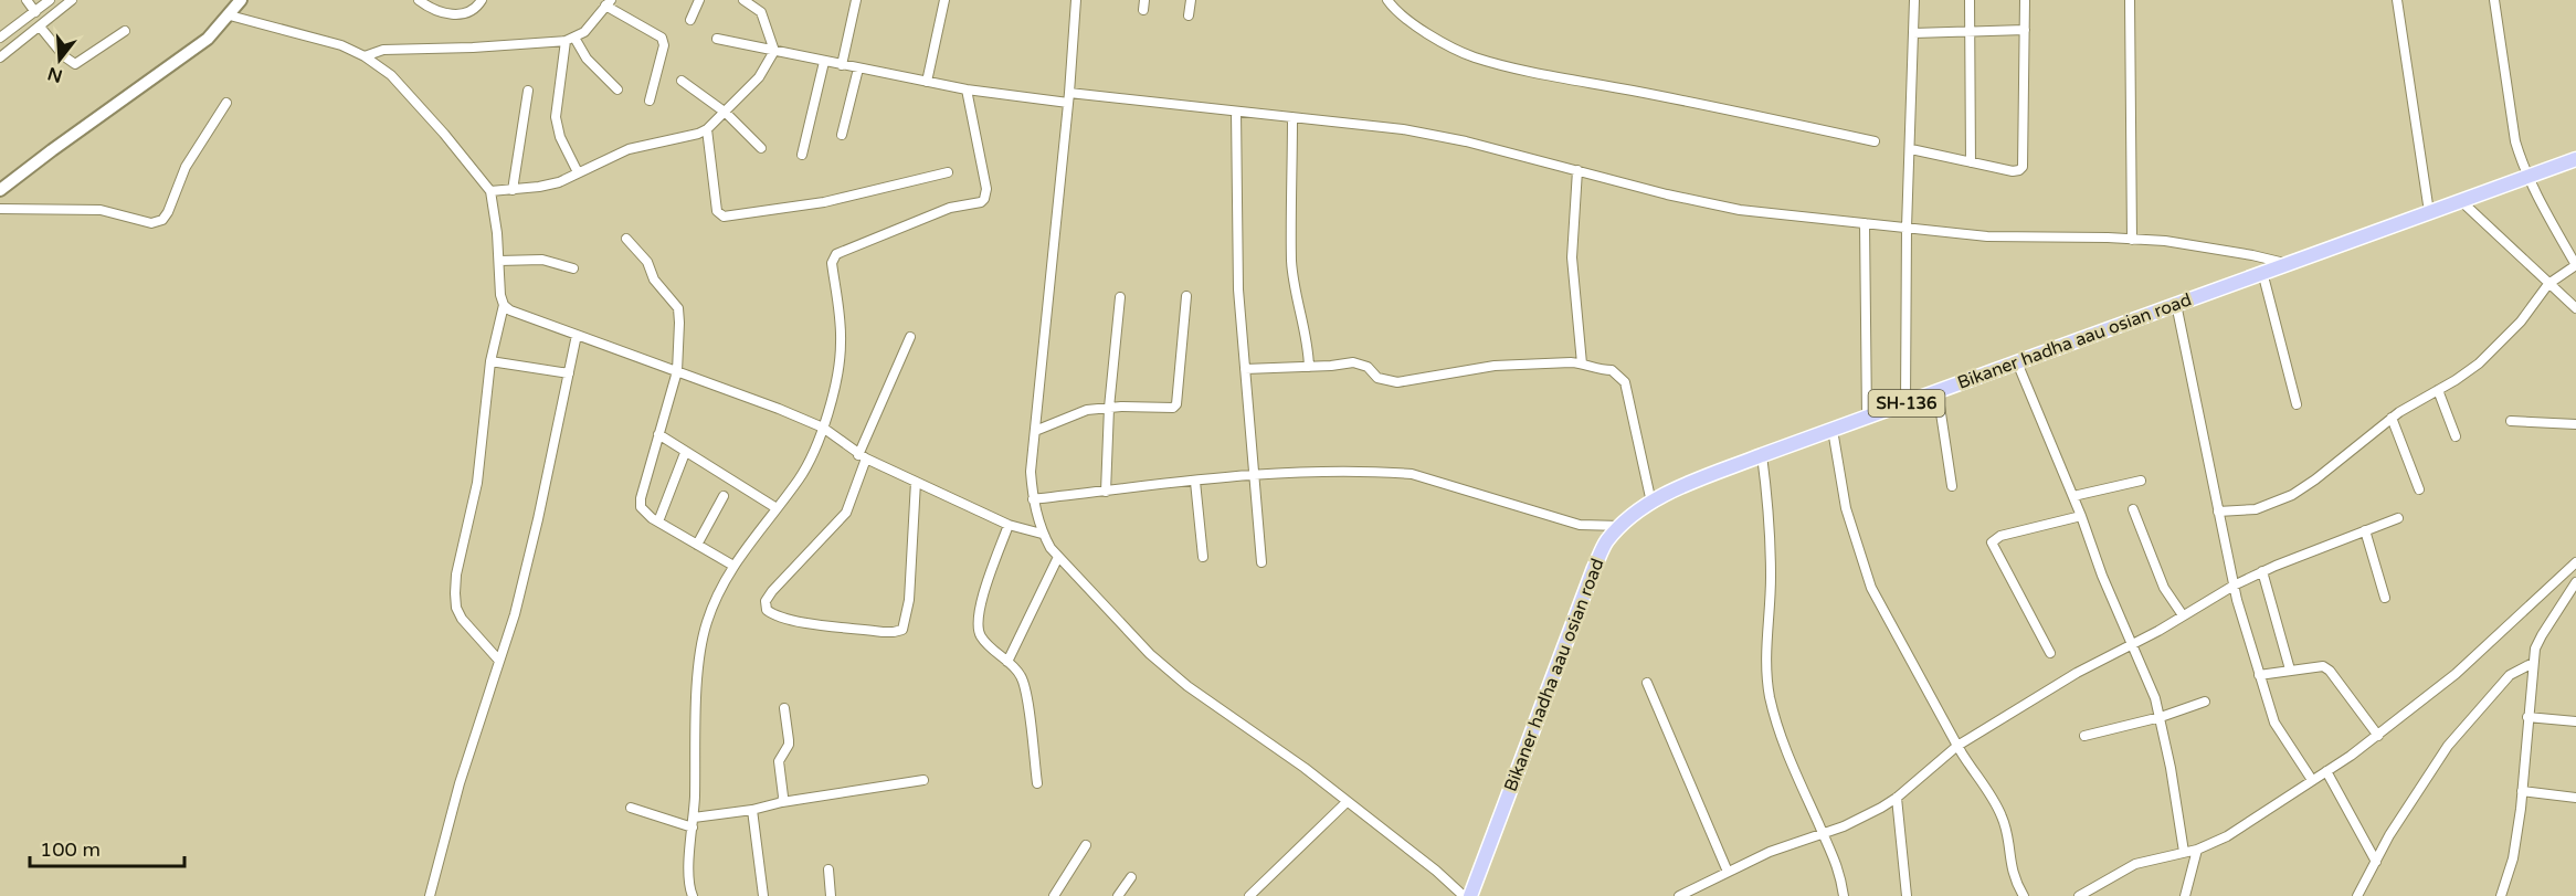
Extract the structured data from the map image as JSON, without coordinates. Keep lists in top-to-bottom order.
{
  "streets": {
    "main road": ["Bikaner hadha aau osian road", "SH-136"]
  },
  "scale_bar": "100 m",
  "north": "bottom"
}
